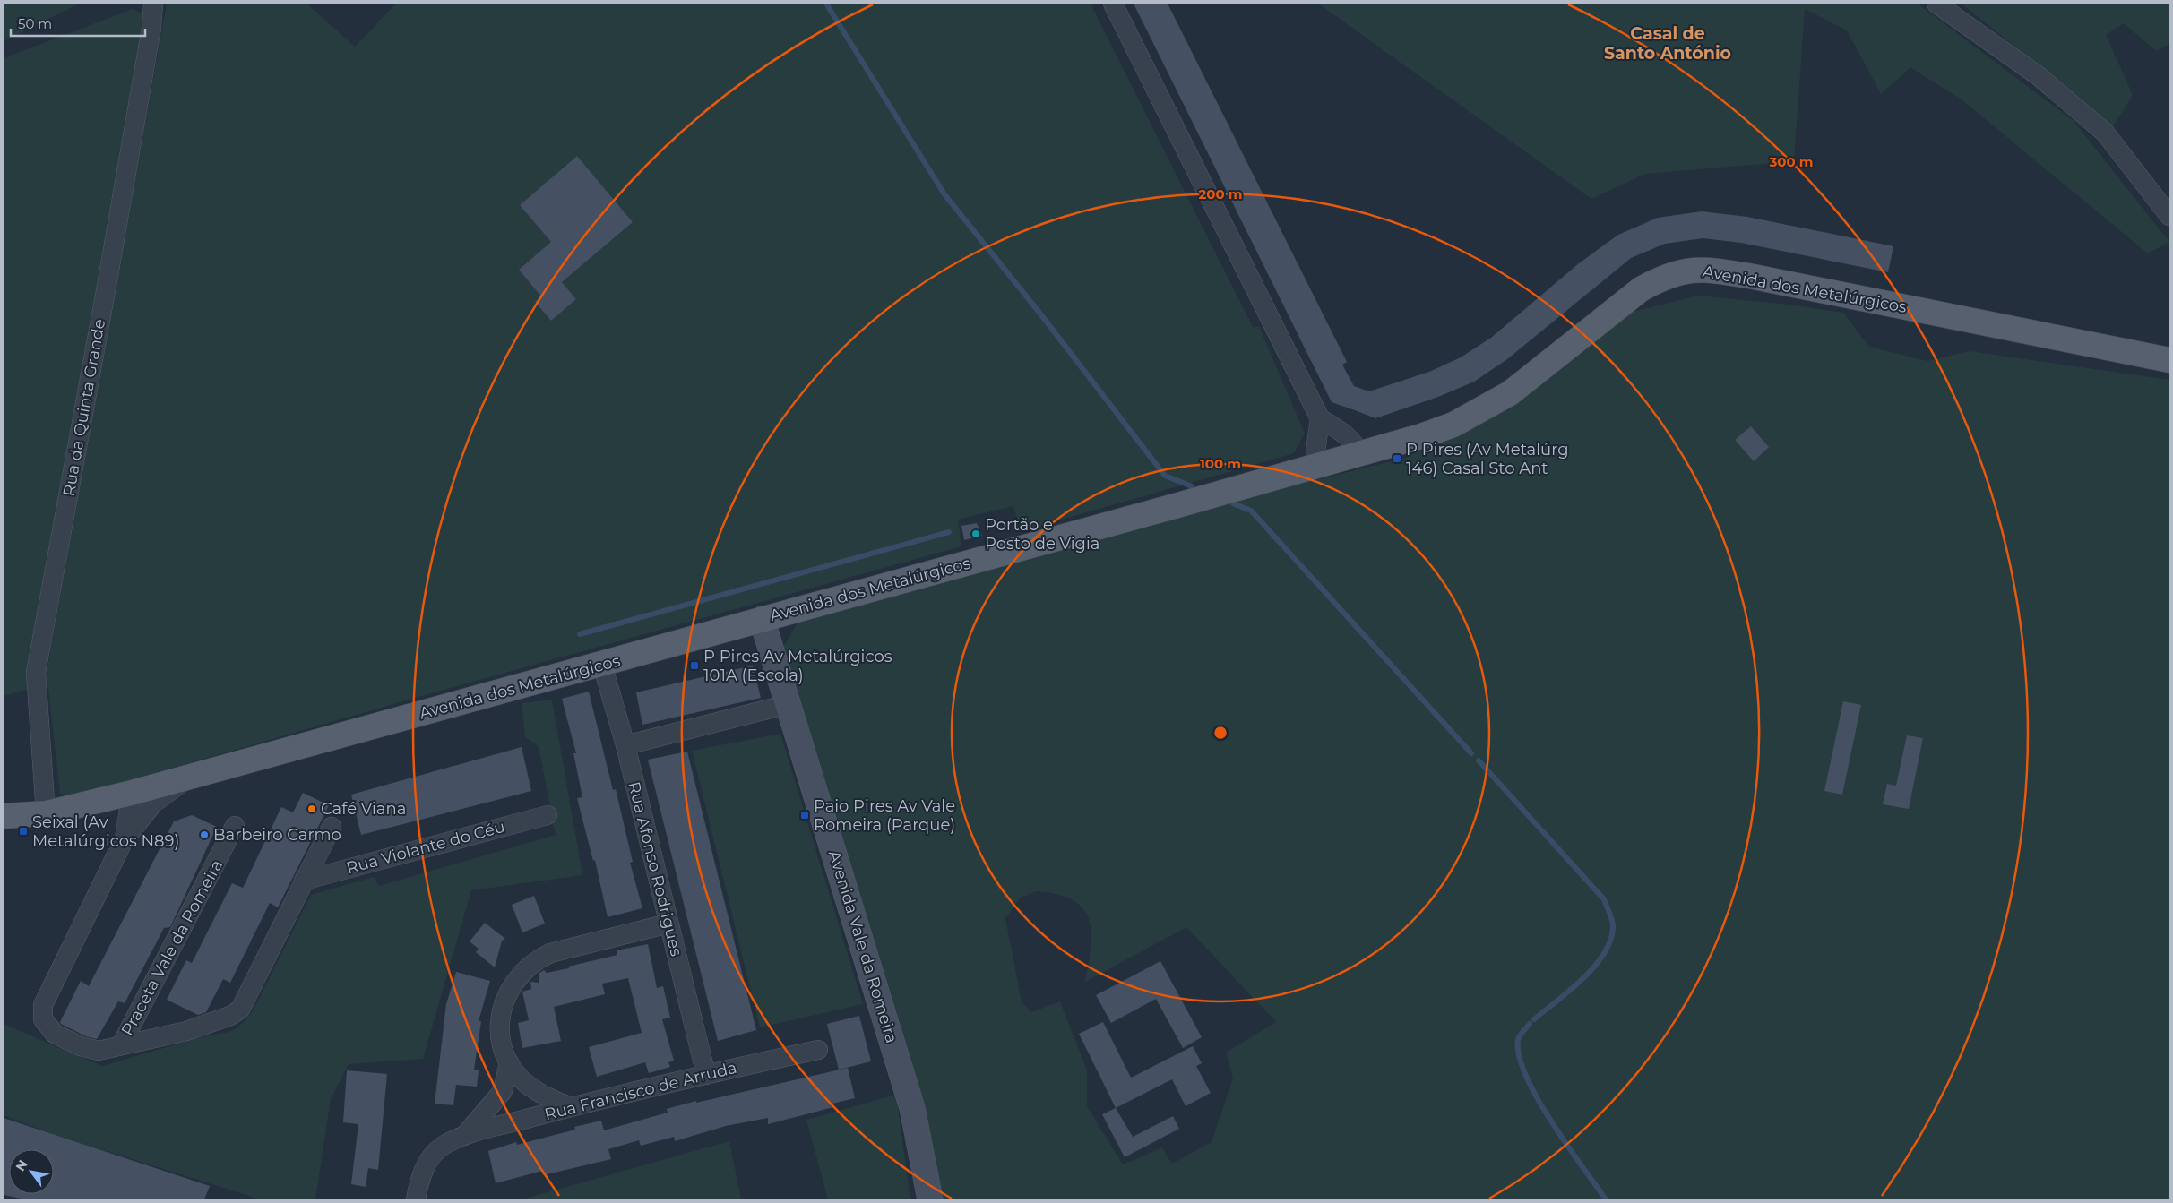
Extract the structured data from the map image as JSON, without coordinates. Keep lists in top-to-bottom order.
{
  "streets": {
    "main road": ["Avenida dos Metalúrgicos"],
    "street": [
      "Rua da Quinta Grande",
      "Rua Violante do Céu",
      "Rua Afonso Rodrigues",
      "Avenida Vale da Romeira",
      "Praceta Vale da Romeira",
      "Rua Francisco de Arruda"
    ]
  },
  "crossings": [
    ["Avenida dos Metalúrgicos", "Rua da Quinta Grande"],
    ["Avenida dos Metalúrgicos", "Rua Afonso Rodrigues"],
    ["Avenida dos Metalúrgicos", "Avenida Vale da Romeira"],
    ["Rua Afonso Rodrigues", "Rua Francisco de Arruda"]
  ],
  "districts": ["Casal de Santo António"],
  "places": {
    "transit": [
      "P Pires (Av Metalúrg 146) Casal Sto Ant",
      "P Pires Av Metalúrgicos 101A (Escola)",
      "Paio Pires Av Vale Romeira (Parque)",
      "Seixal (Av Metalúrgicos N89)"
    ],
    "other": ["Portão e Posto de Vigia", "Café Viana", "Barbeiro Carmo"]
  },
  "scale_bar": "50 m",
  "north": "top left",
  "rings": ["300 m", "200 m", "100 m"]
}
